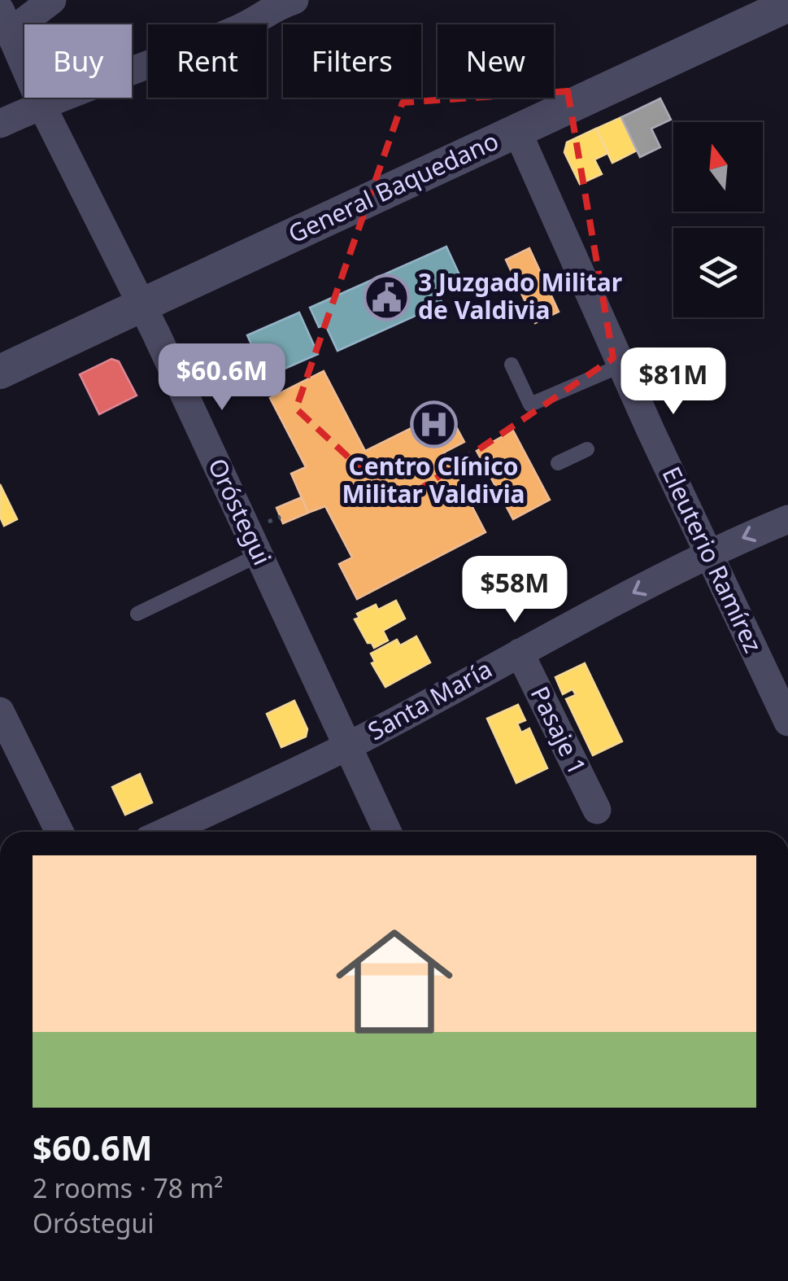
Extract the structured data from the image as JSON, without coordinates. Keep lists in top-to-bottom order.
{
  "streets": {
    "street": [
      "General Baquedano",
      "Oróstegui",
      "Eleuterio Ramírez",
      "Santa María",
      "Pasaje 1"
    ]
  },
  "crossings": [
    ["General Baquedano", "Oróstegui"],
    ["General Baquedano", "Eleuterio Ramírez"],
    ["Oróstegui", "Santa María"],
    ["Eleuterio Ramírez", "Santa María"],
    ["Santa María", "Pasaje 1"]
  ],
  "one_way": ["Santa María"],
  "places": {
    "public building": ["3 Juzgado Militar de Valdivia"],
    "hospital": ["Centro Clínico Militar Valdivia"]
  },
  "north": "top",
  "page": {
    "chip": [
      "Buy",
      "Rent",
      "Filters",
      "New"
    ],
    "price": ["$60.6M", "$81M", "$58M"],
    "list": [
      {
        "name": "$60.6M",
        "note": "2 rooms · 78 m² · Oróstegui"
      }
    ]
  }
}
